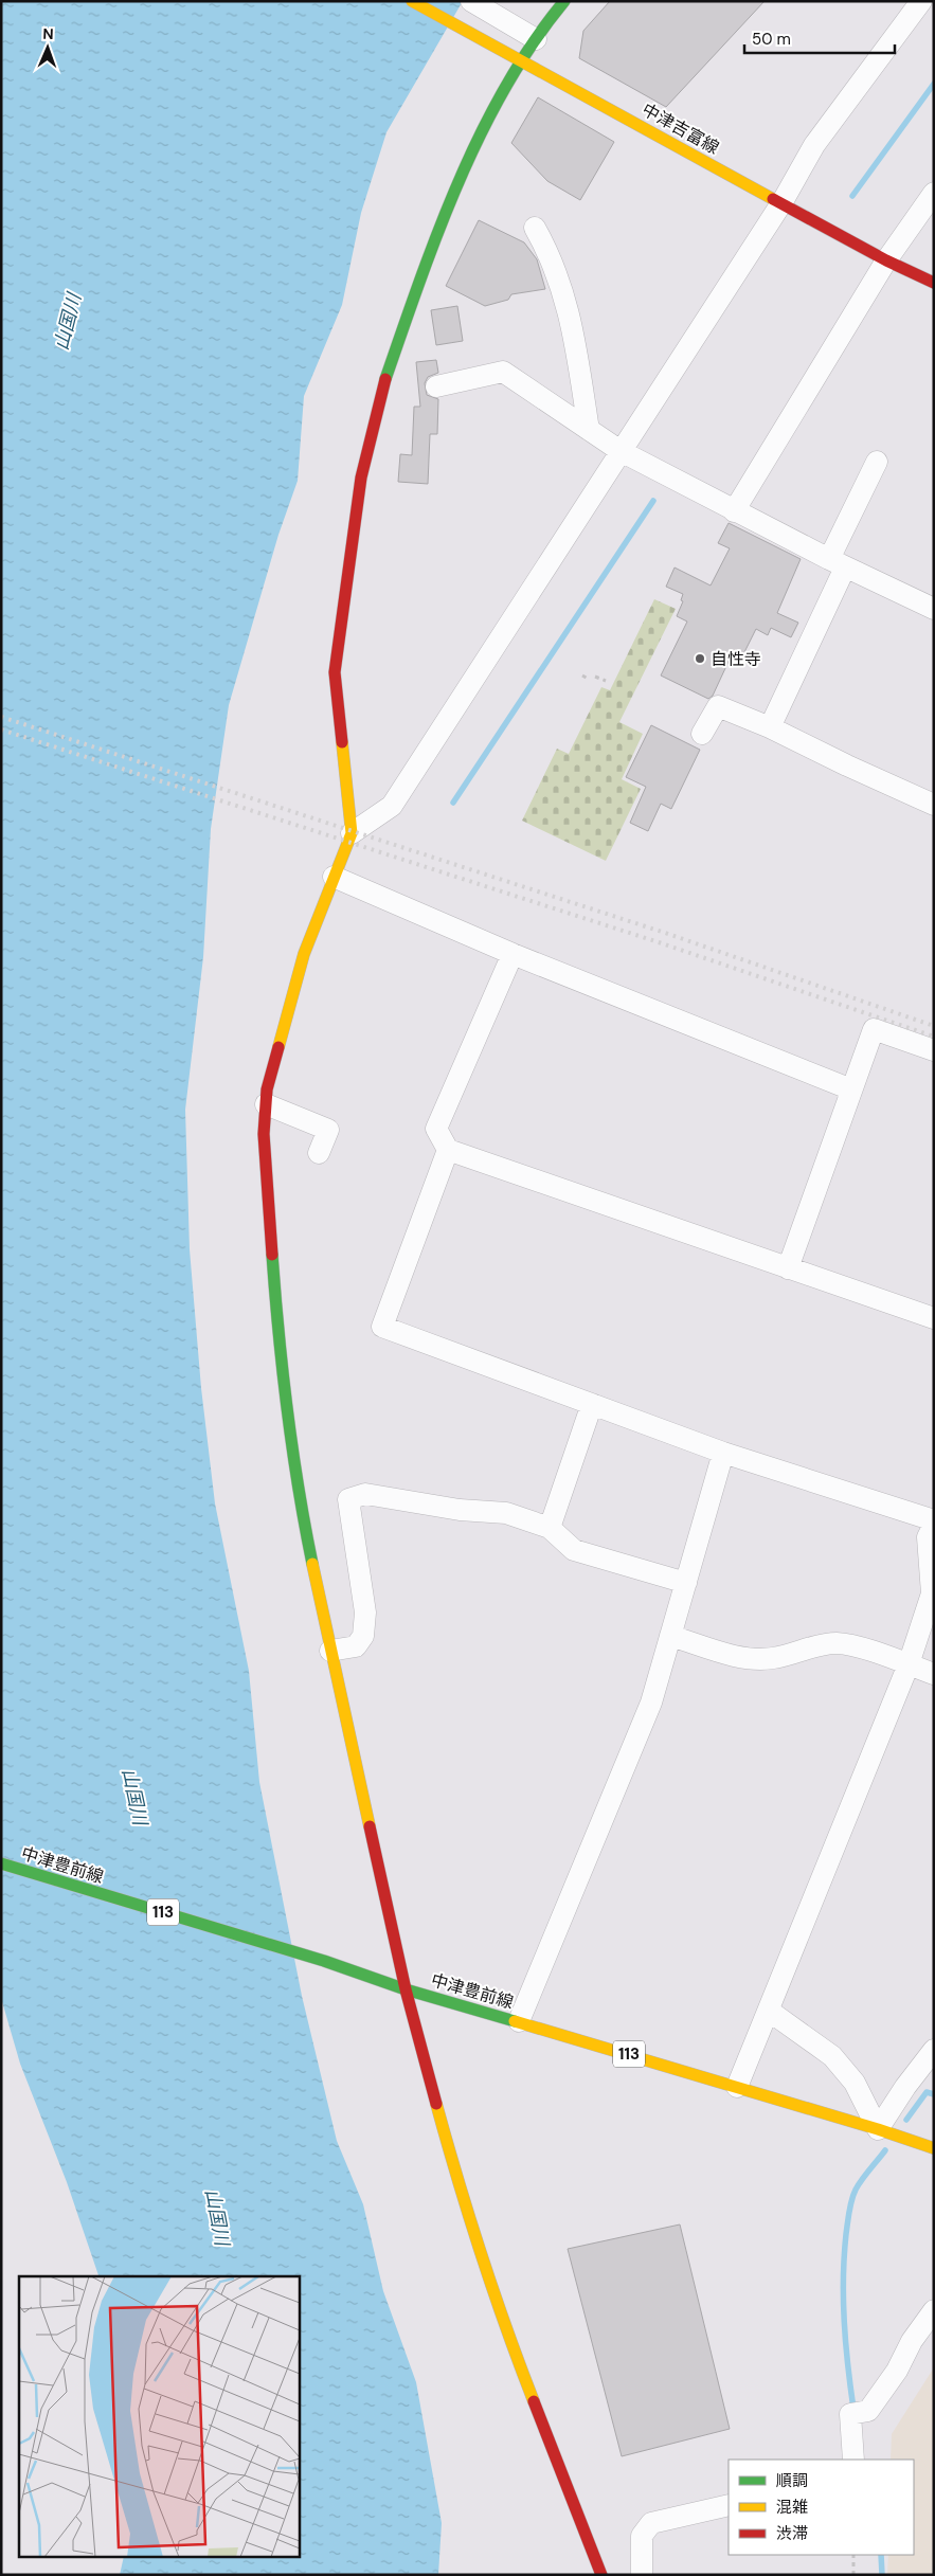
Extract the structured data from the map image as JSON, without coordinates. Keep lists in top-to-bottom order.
{
  "streets": {
    "street": ["中津吉富線", "中津豊前線", "113"]
  },
  "water": ["山国川"],
  "places": ["自性寺"],
  "legend": ["順調", "混雑", "渋滞"],
  "scale_bar": "50 m",
  "north": "top"
}
